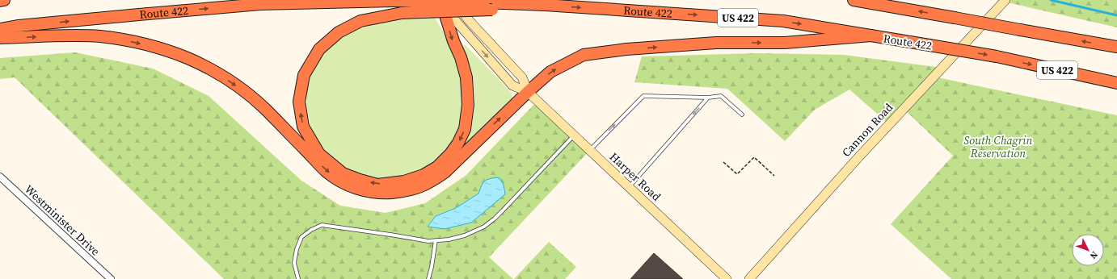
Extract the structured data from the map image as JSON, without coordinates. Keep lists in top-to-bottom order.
{
  "streets": {
    "highway": ["Route 422", "US 422"],
    "street": ["Cannon Road", "Harper Road", "Westminister Drive"]
  },
  "parks": ["South Chagrin Reservation"],
  "north": "bottom right"
}
